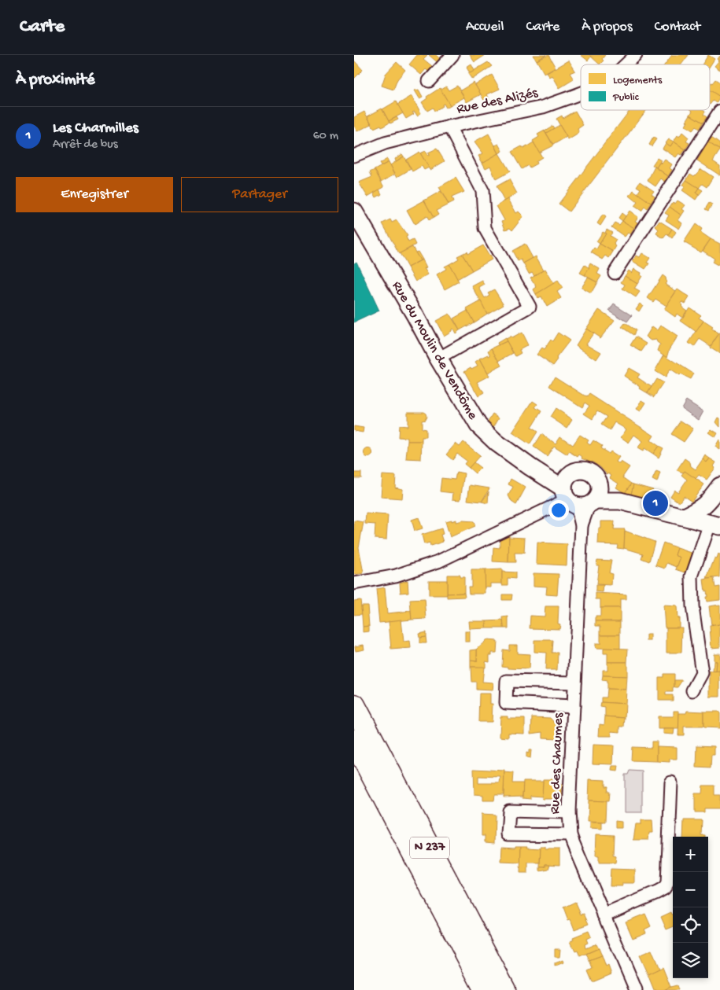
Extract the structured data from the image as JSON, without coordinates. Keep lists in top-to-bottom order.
{
  "streets": {
    "highway": ["N 237"],
    "street": ["Rue des Alizés", "Rue du Moulin de Vendôme", "Rue des Chaumes"]
  },
  "crossings": [
    ["Rue du Moulin de Vendôme", "Rue des Chaumes"]
  ],
  "legend": ["Logements", "Public"],
  "page": {
    "header": "Carte",
    "nav": [
      "Accueil",
      "Carte",
      "À propos",
      "Contact"
    ],
    "heading": "À proximité",
    "list": [
      {
        "mark": "1",
        "name": "Les Charmilles",
        "note": "Arrêt de bus",
        "value": "60 m"
      }
    ],
    "buttons": ["Enregistrer", "Partager"],
    "pins": "1",
    "map_buttons": ["+", "−"]
  }
}
